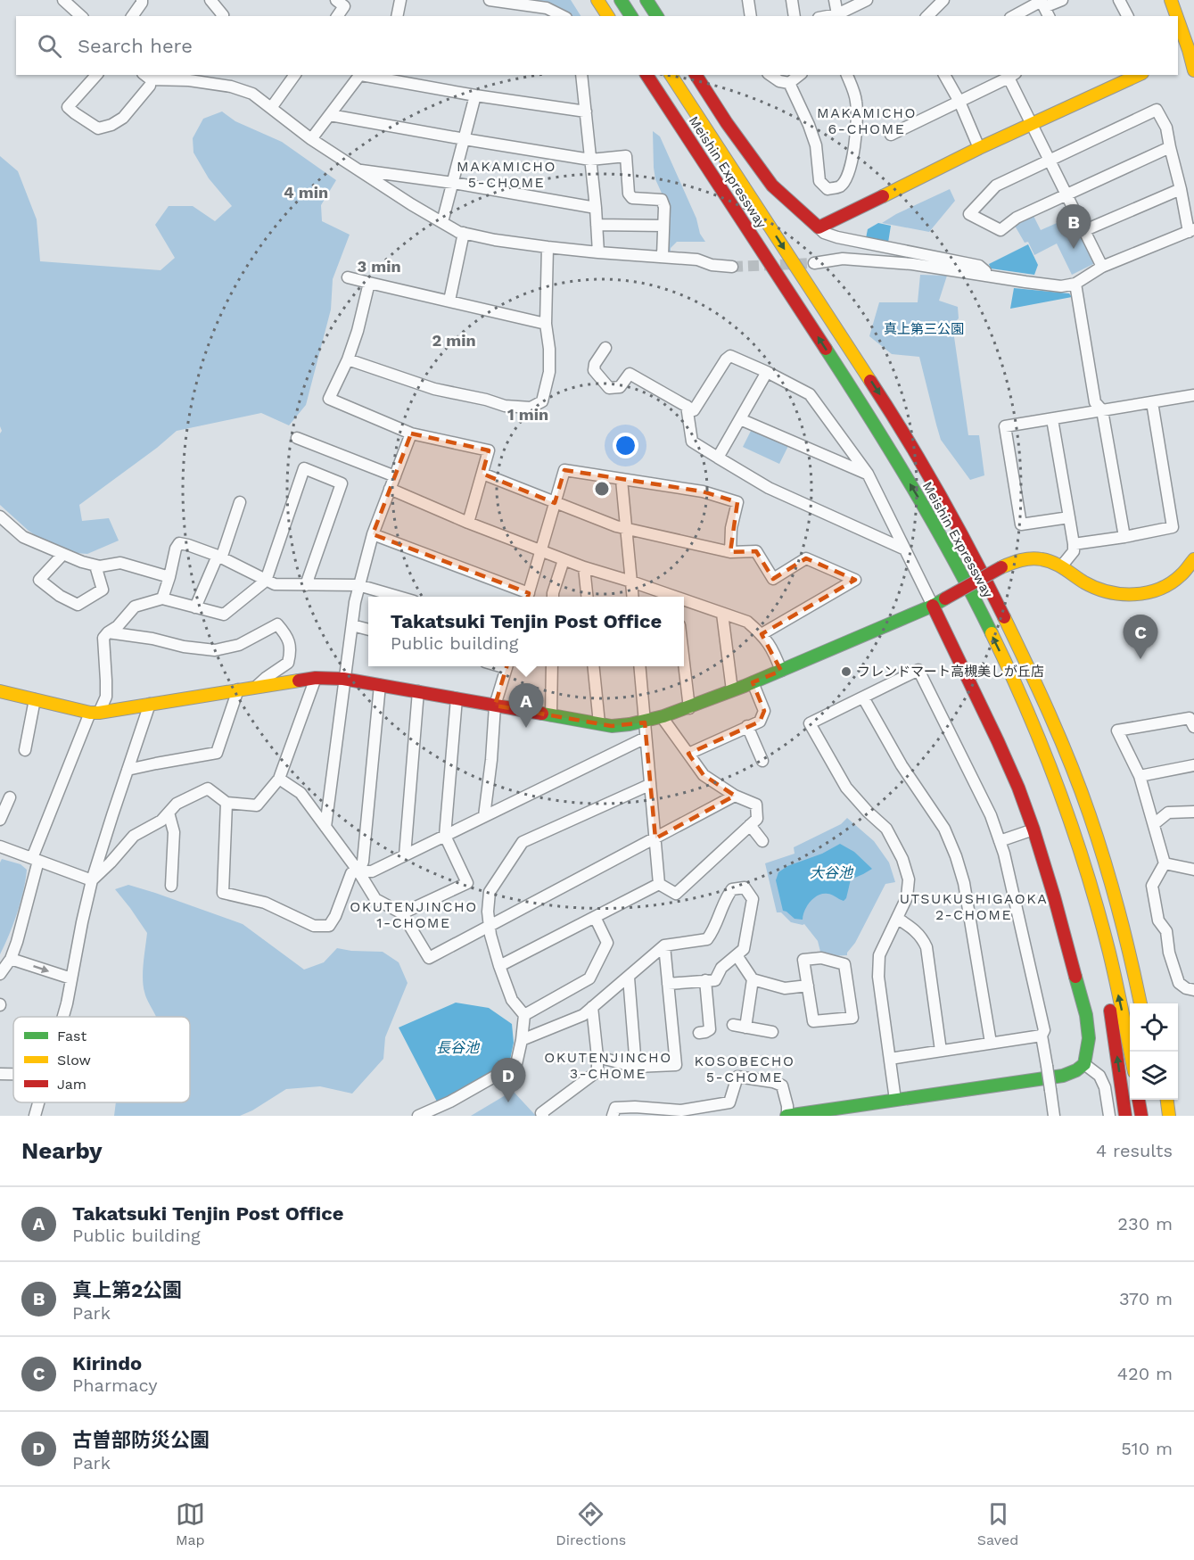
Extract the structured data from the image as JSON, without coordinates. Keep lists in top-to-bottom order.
{
  "streets": {
    "main road": ["Meishin Expressway"]
  },
  "districts": [
    "MAKAMICHO 6-CHOME",
    "MAKAMICHO 5-CHOME",
    "UTSUKUSHIGAOKA 2-CHOME",
    "OKUTENJINCHO 1-CHOME",
    "OKUTENJINCHO 3-CHOME",
    "KOSOBECHO 5-CHOME"
  ],
  "water": ["大谷池", "長谷池"],
  "parks": ["真上第三公園"],
  "places": ["フレンドマート高槻美しが丘店"],
  "legend": ["Fast", "Slow", "Jam"],
  "page": {
    "search": "Search here",
    "pins": [
      "B",
      "C",
      "A",
      "D"
    ],
    "popup": ["Takatsuki Tenjin Post Office", "Public building"],
    "heading": ["Nearby", "4 results"],
    "list": [
      {
        "mark": "A",
        "name": "Takatsuki Tenjin Post Office",
        "note": "Public building",
        "value": "230 m"
      },
      {
        "mark": "B",
        "name": "真上第2公園",
        "note": "Park",
        "value": "370 m"
      },
      {
        "mark": "C",
        "name": "Kirindo",
        "note": "Pharmacy",
        "value": "420 m"
      },
      {
        "mark": "D",
        "name": "古曽部防災公園",
        "note": "Park",
        "value": "510 m"
      }
    ],
    "nav": ["Map", "Directions", "Saved"]
  },
  "rings": [
    "4 min",
    "3 min",
    "2 min",
    "1 min"
  ]
}
